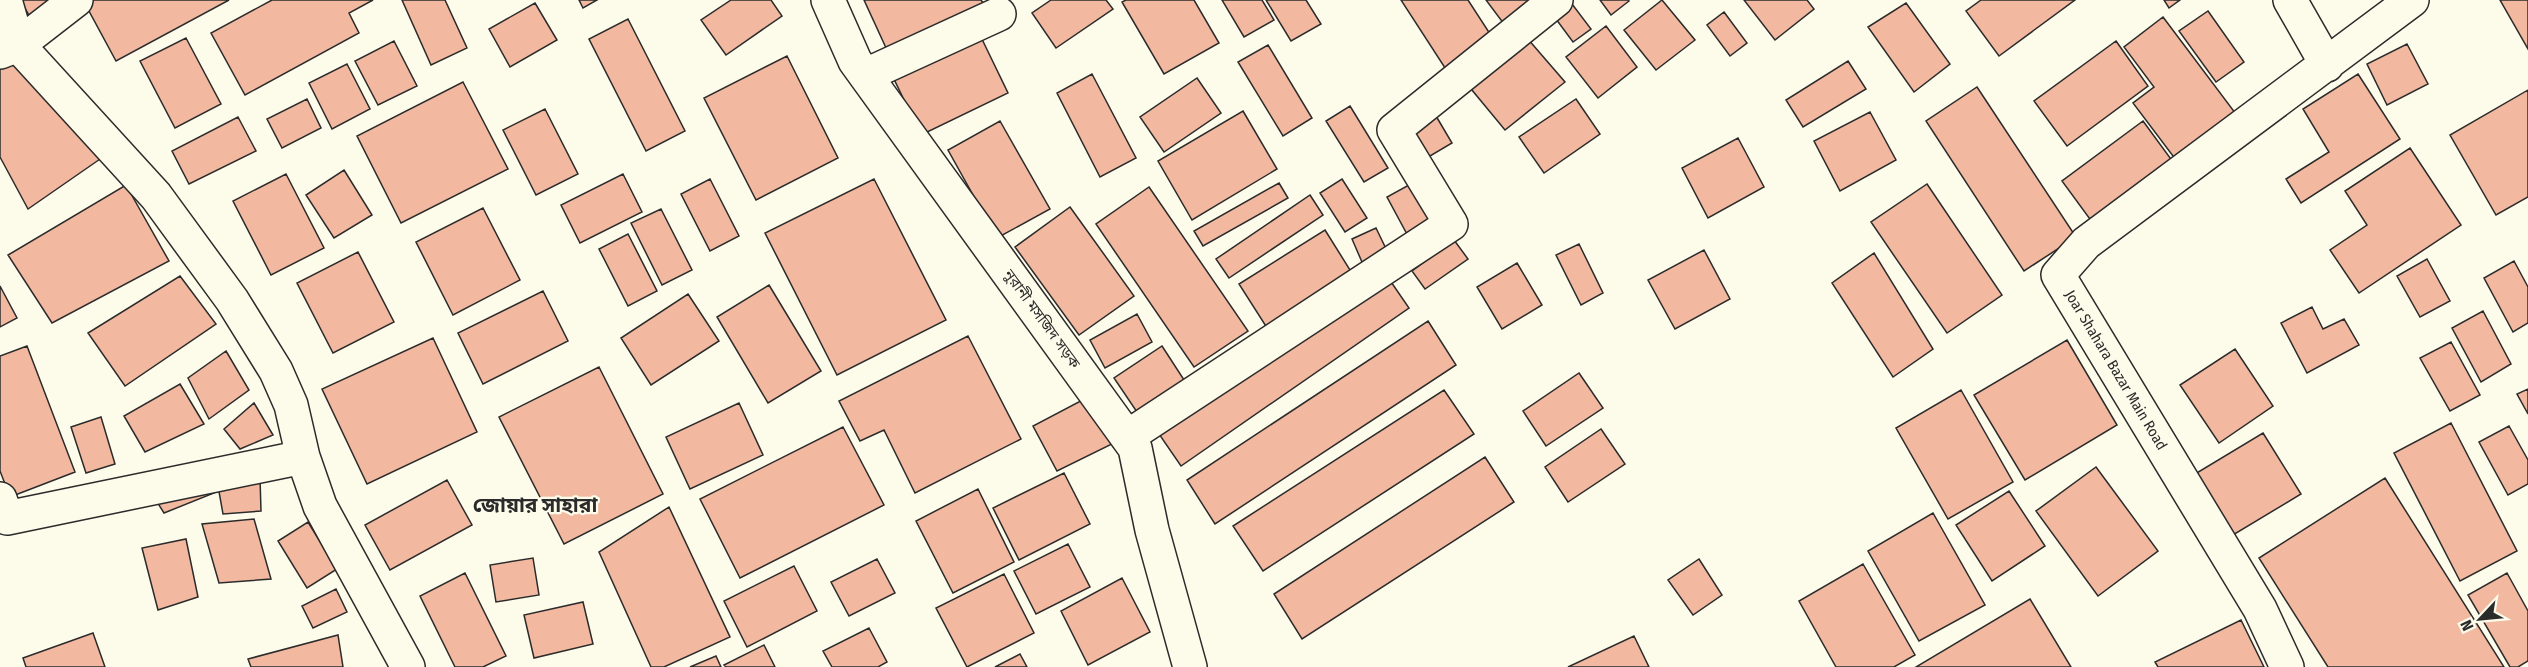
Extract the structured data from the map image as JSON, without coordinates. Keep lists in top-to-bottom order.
{
  "streets": {
    "street": ["নুরানী মসজিদ সড়ক", "Joar Shahara Bazar Main Road"]
  },
  "districts": ["জোয়ার সাহারা"],
  "north": "bottom left"
}
